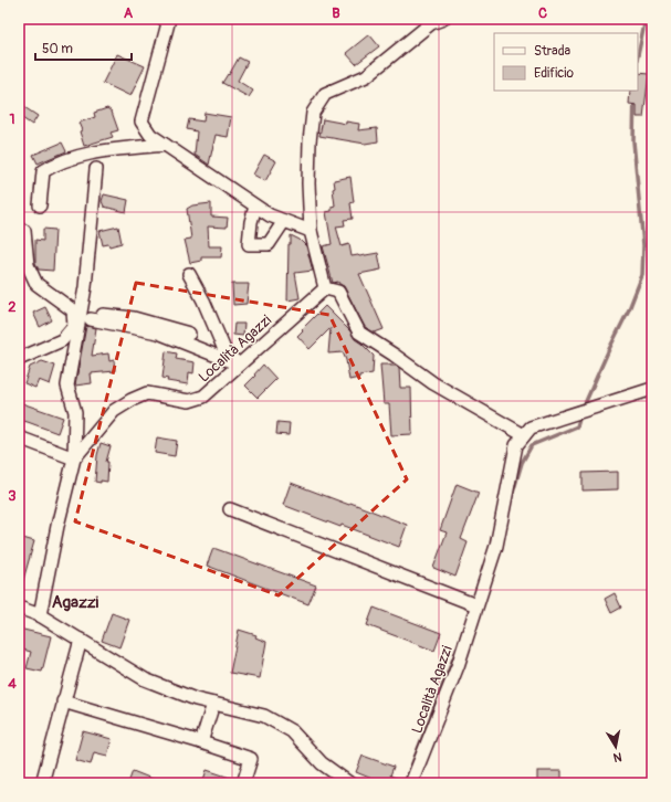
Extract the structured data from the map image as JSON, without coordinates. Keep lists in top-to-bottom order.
{
  "streets": {
    "street": ["Località Agazzi"]
  },
  "districts": ["Agazzi"],
  "legend": ["Strada", "Edificio"],
  "scale_bar": "50 m",
  "north": "bottom",
  "grid": {
    "columns": ["A", "B", "C"],
    "rows": [
      "1",
      "2",
      "3",
      "4"
    ]
  }
}
